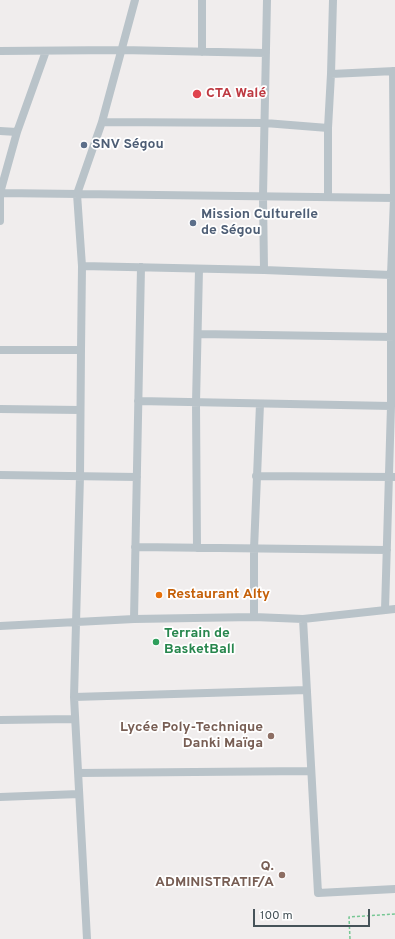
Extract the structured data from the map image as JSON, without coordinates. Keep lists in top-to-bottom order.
{
  "places": [
    "CTA Walé",
    "SNV Ségou",
    "Mission Culturelle de Ségou",
    "Restaurant Alty",
    "Terrain de BasketBall",
    "Lycée Poly-Technique Danki Maïga",
    "Q. ADMINISTRATIF/A"
  ],
  "scale_bar": "100 m"
}
